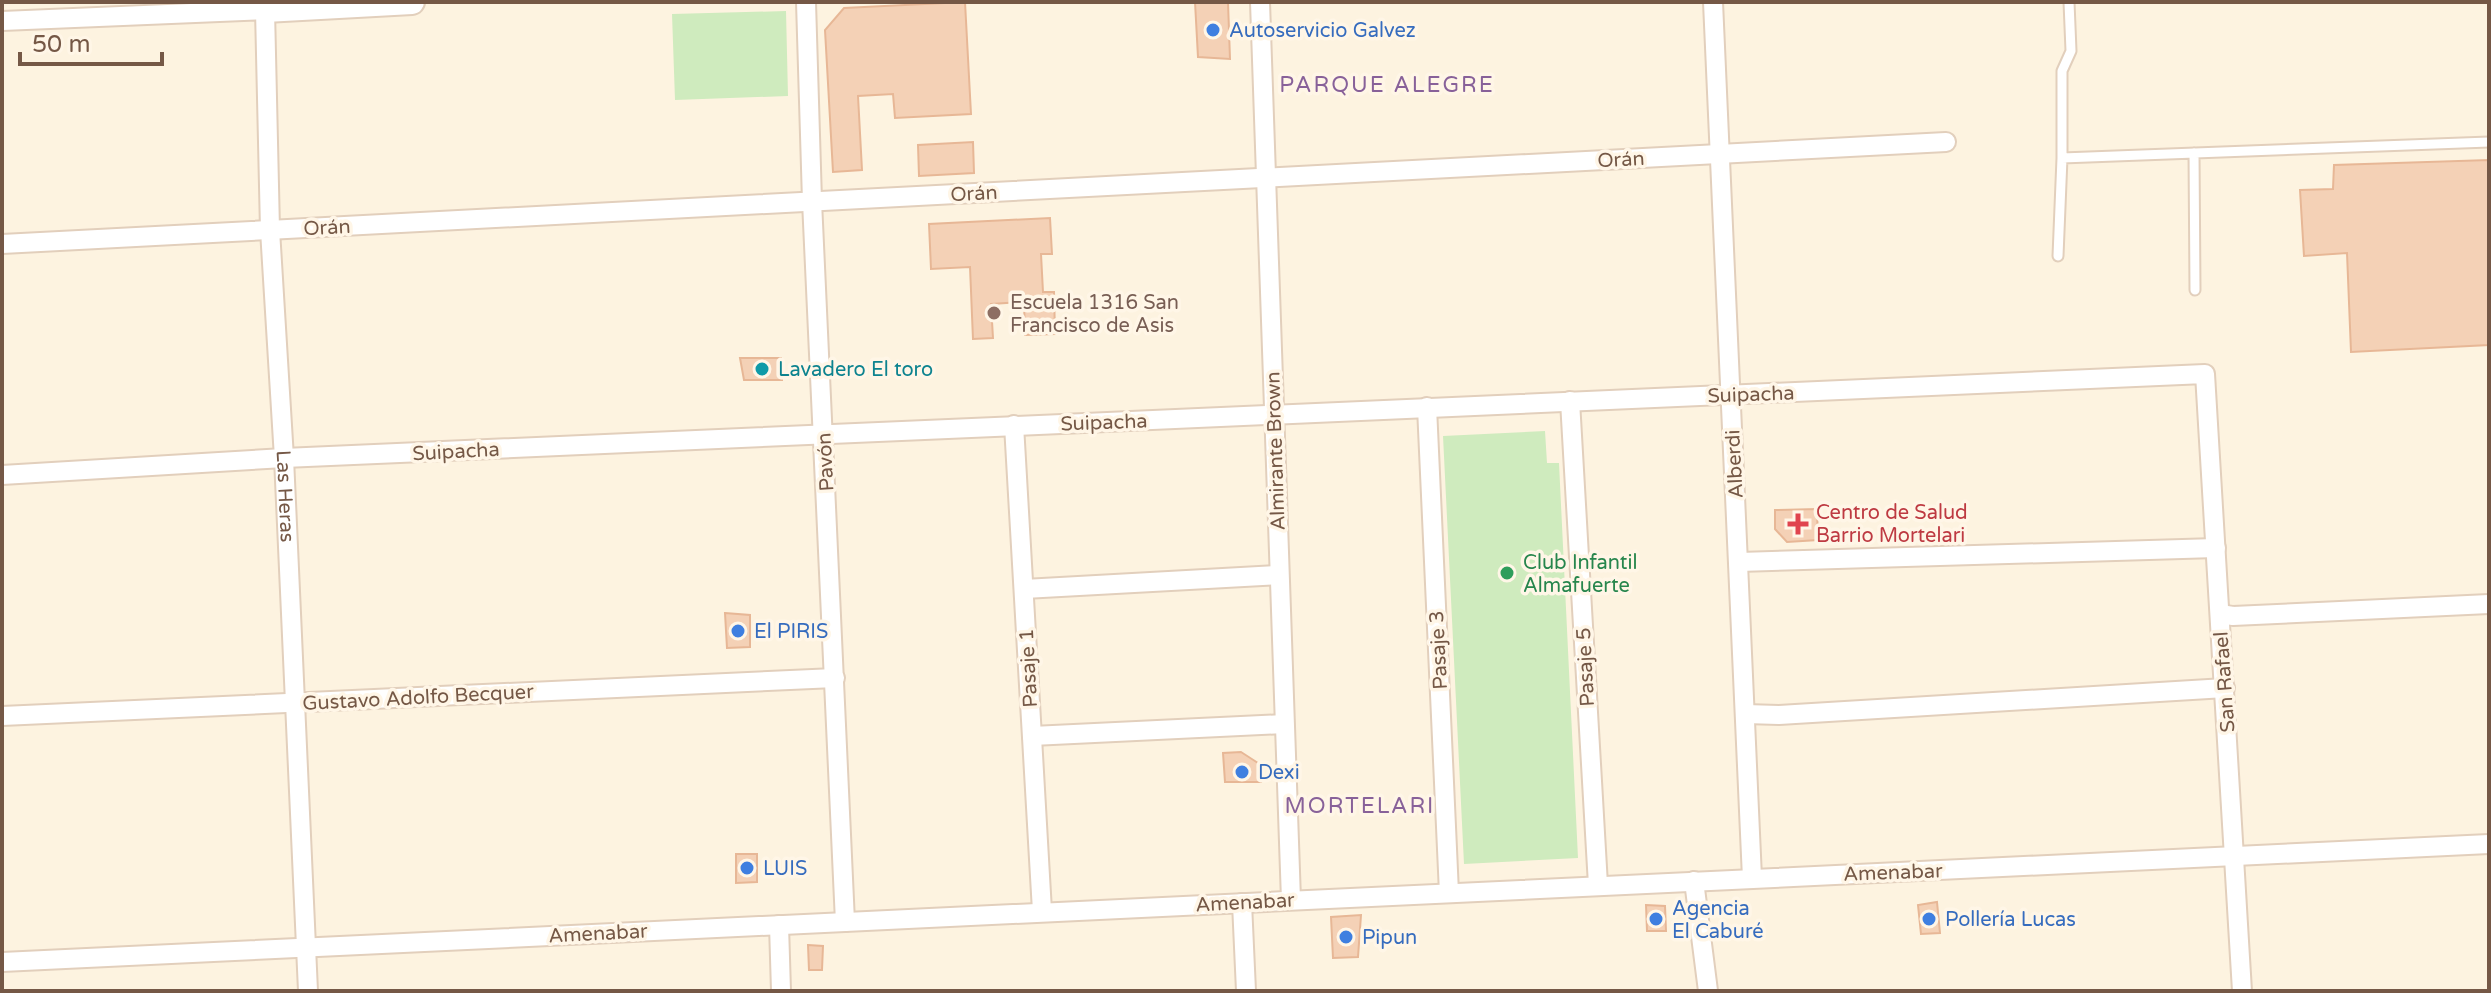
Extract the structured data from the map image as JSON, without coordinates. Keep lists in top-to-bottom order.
{
  "streets": {
    "street": [
      "Orán",
      "Suipacha",
      "Almirante Brown",
      "Pavón",
      "Alberdi",
      "Las Heras",
      "Pasaje 3",
      "Pasaje 5",
      "Pasaje 1",
      "San Rafael",
      "Gustavo Adolfo Becquer",
      "Amenabar"
    ]
  },
  "crossings": [
    ["Orán", "Almirante Brown"],
    ["Orán", "Pavón"],
    ["Orán", "Alberdi"],
    ["Orán", "Las Heras"],
    ["Suipacha", "Almirante Brown"],
    ["Suipacha", "Pavón"],
    ["Suipacha", "Alberdi"],
    ["Suipacha", "Las Heras"],
    ["Suipacha", "Pasaje 3"],
    ["Suipacha", "Pasaje 5"],
    ["Suipacha", "Pasaje 1"],
    ["Suipacha", "San Rafael"],
    ["Almirante Brown", "Amenabar"],
    ["Pavón", "Gustavo Adolfo Becquer"],
    ["Pavón", "Amenabar"],
    ["Alberdi", "Amenabar"],
    ["Las Heras", "Gustavo Adolfo Becquer"],
    ["Las Heras", "Amenabar"],
    ["Pasaje 3", "Amenabar"],
    ["Pasaje 5", "Amenabar"],
    ["Pasaje 1", "Amenabar"],
    ["San Rafael", "Amenabar"]
  ],
  "districts": ["PARQUE ALEGRE", "MORTELARI"],
  "places": {
    "other": [
      "Autoservicio Galvez",
      "Escuela 1316 San Francisco de Asis",
      "Lavadero El toro",
      "Club Infantil Almafuerte",
      "El PIRIS",
      "Dexi",
      "LUIS",
      "Agencia El Caburé",
      "Pollería Lucas",
      "Pipun"
    ],
    "health": ["Centro de Salud Barrio Mortelari"]
  },
  "scale_bar": "50 m"
}
